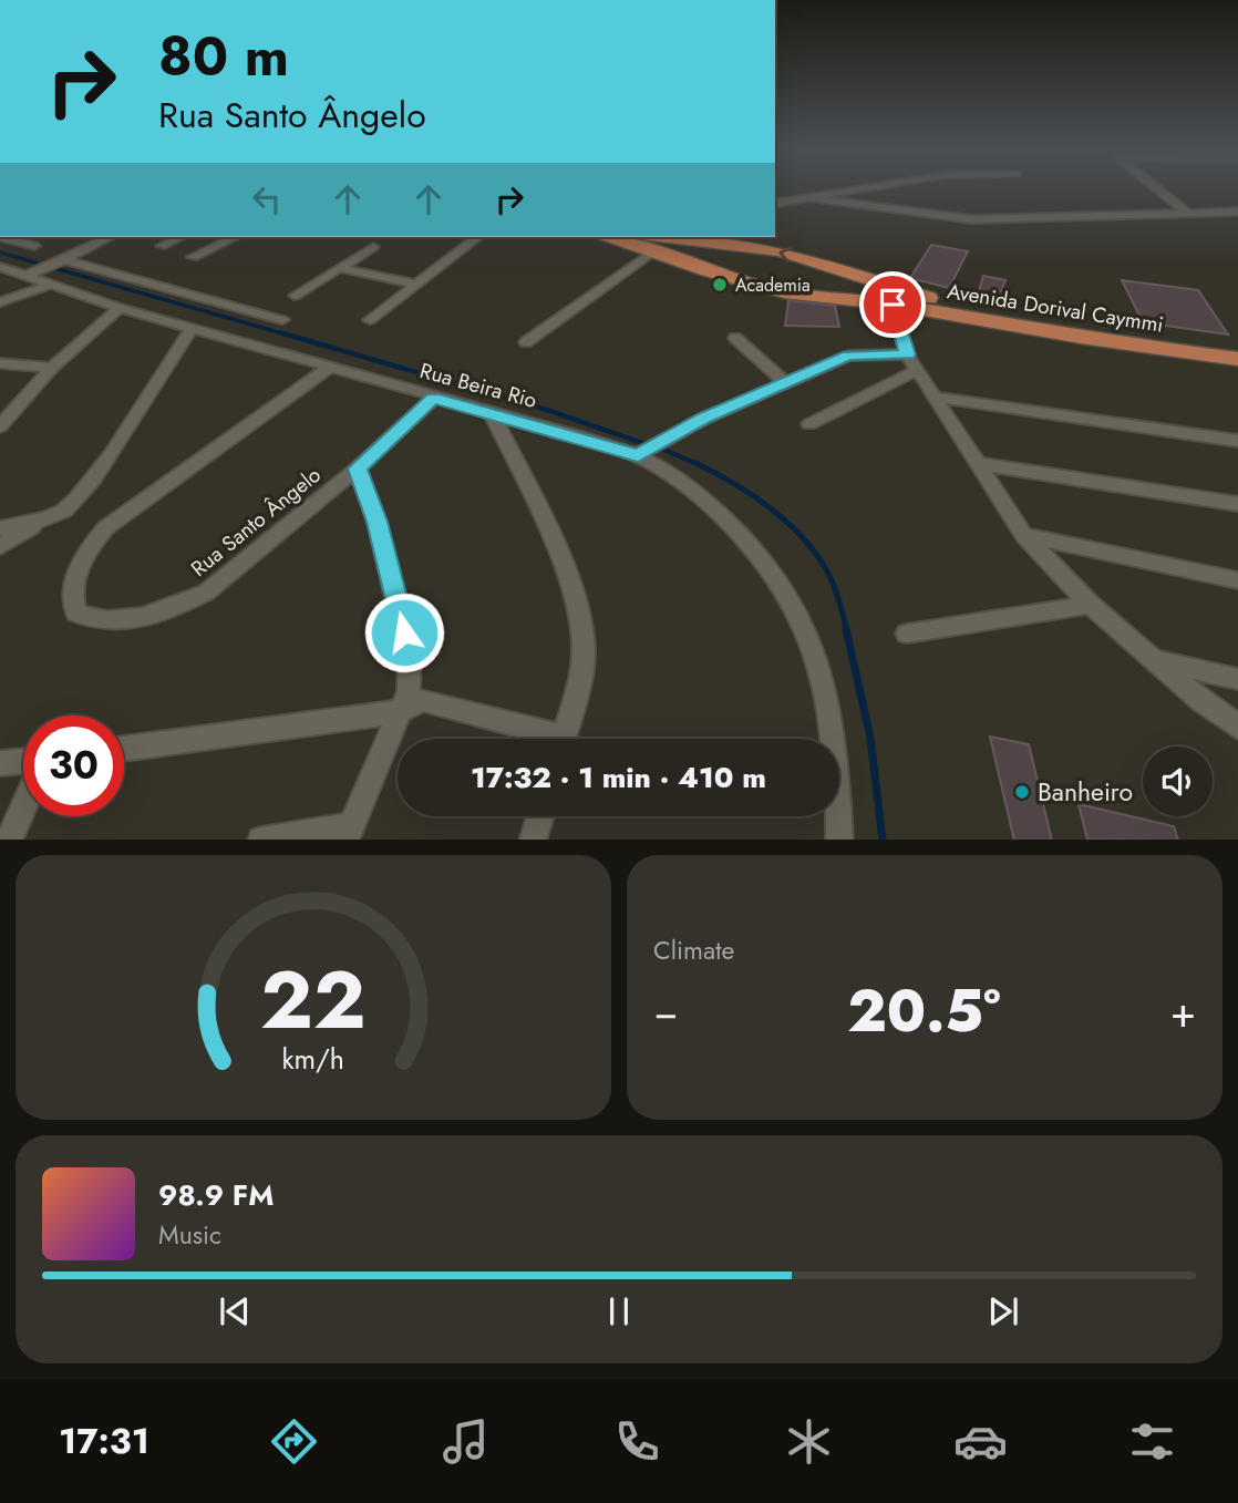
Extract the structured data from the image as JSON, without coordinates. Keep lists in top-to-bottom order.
{
  "streets": {
    "main road": ["Avenida Dorival Caymmi"],
    "street": ["Rua Beira Rio", "Rua Santo Ângelo"]
  },
  "crossings": [
    ["Rua Beira Rio", "Rua Santo Ângelo"]
  ],
  "places": ["Academia", "Banheiro"],
  "page": {
    "turn": ["80 m", "Rua Santo Ângelo"],
    "limit": "30",
    "trip": "17:32 · 1 min · 410 m",
    "tile": "Climate",
    "heat": ["−", "20.5°", "+"],
    "song": ["98.9 FM", "Music"],
    "tabs": "17:31",
    "gauge": ["22", "km/h"]
  }
}
